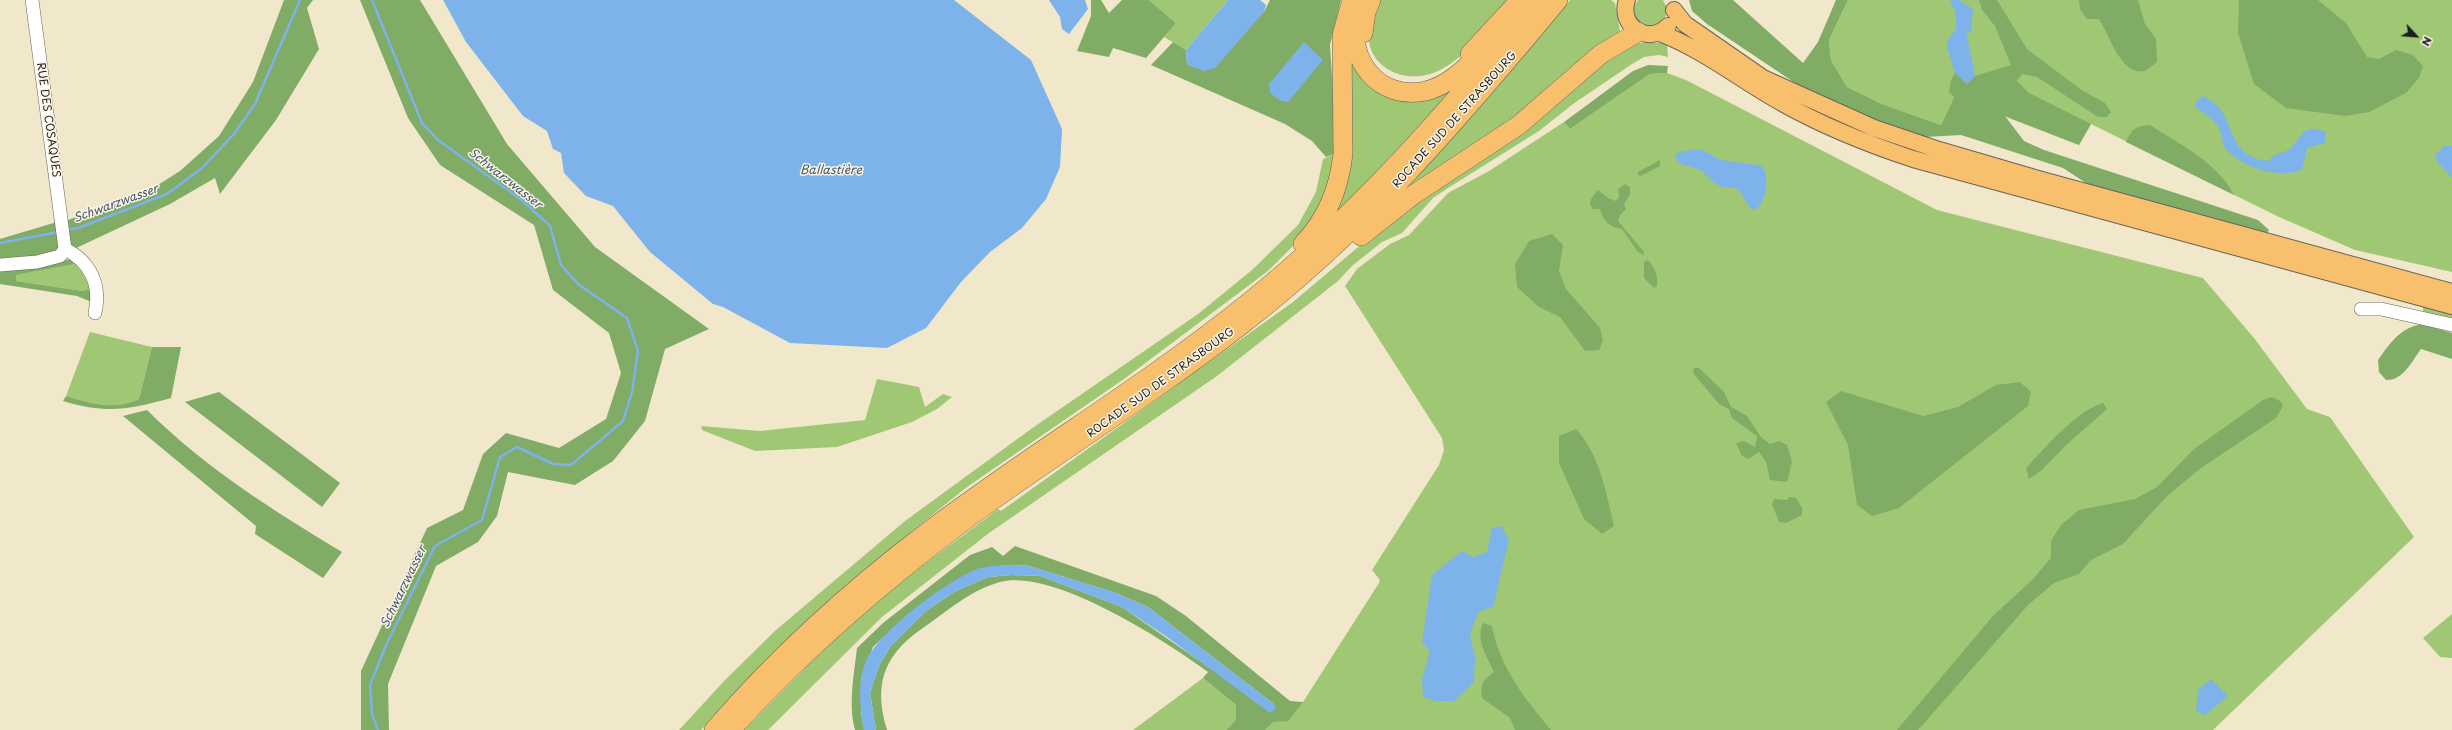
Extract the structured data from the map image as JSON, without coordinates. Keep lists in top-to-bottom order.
{
  "streets": {
    "highway": ["ROCADE SUD DE STRASBOURG"],
    "street": ["RUE DES COSAQUES"]
  },
  "water": ["Ballastière", "Schwarzwasser"],
  "north": "bottom right"
}
